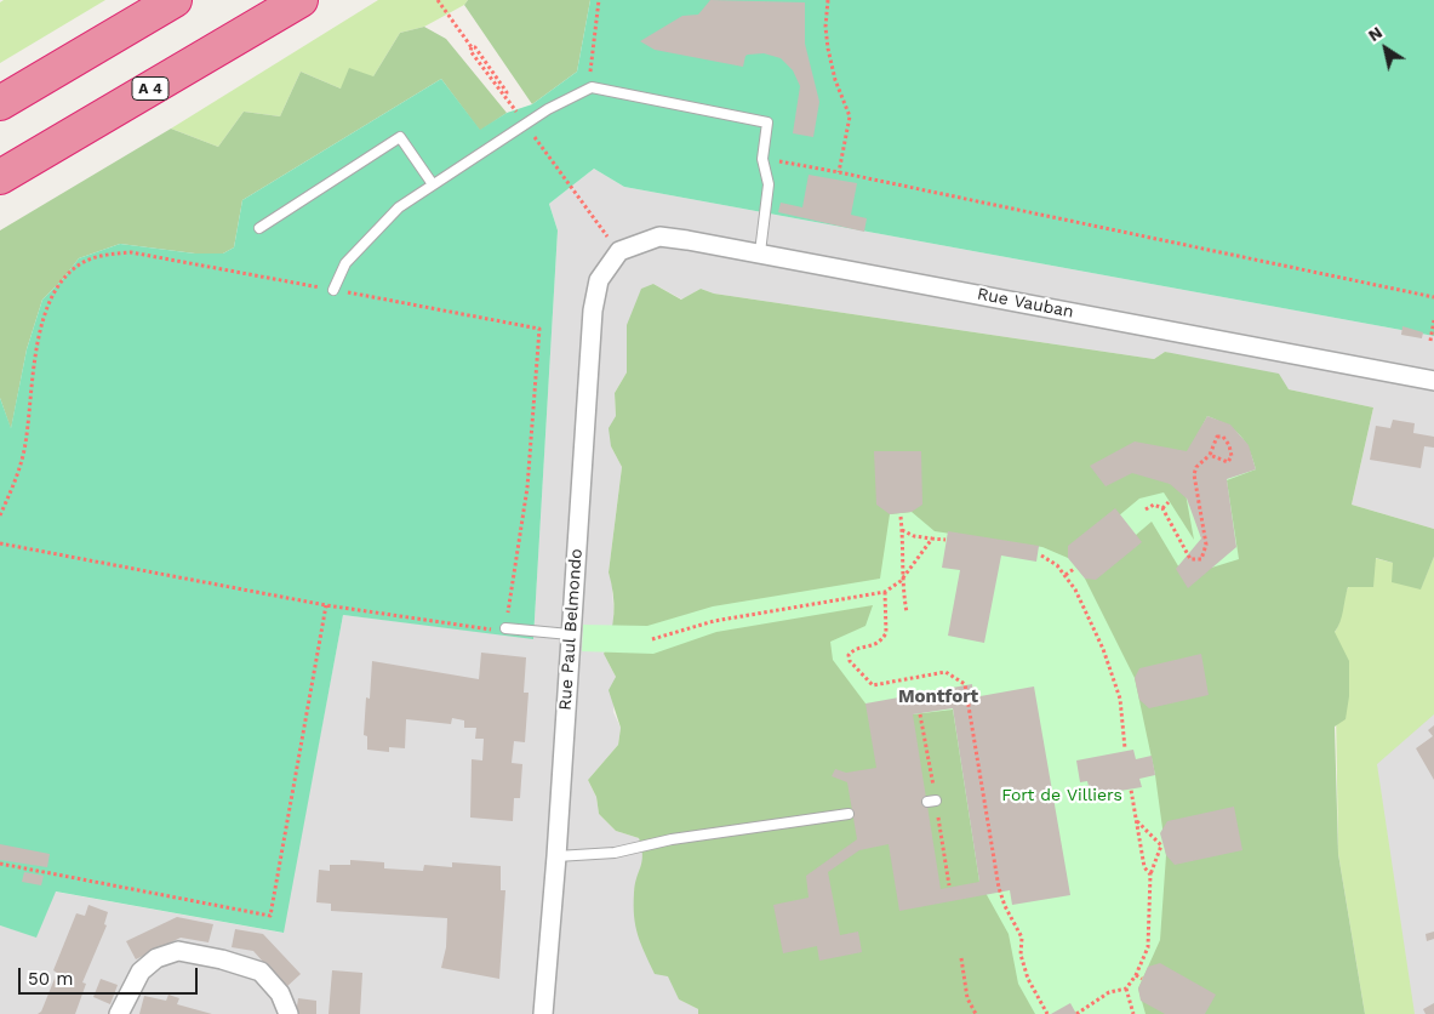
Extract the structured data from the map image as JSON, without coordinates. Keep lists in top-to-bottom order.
{
  "streets": {
    "highway": ["A 4"],
    "street": ["Rue Vauban", "Rue Paul Belmondo"]
  },
  "crossings": [
    ["Rue Vauban", "Rue Paul Belmondo"]
  ],
  "districts": ["Montfort"],
  "parks": ["Fort de Villiers"],
  "scale_bar": "50 m",
  "north": "top left"
}
